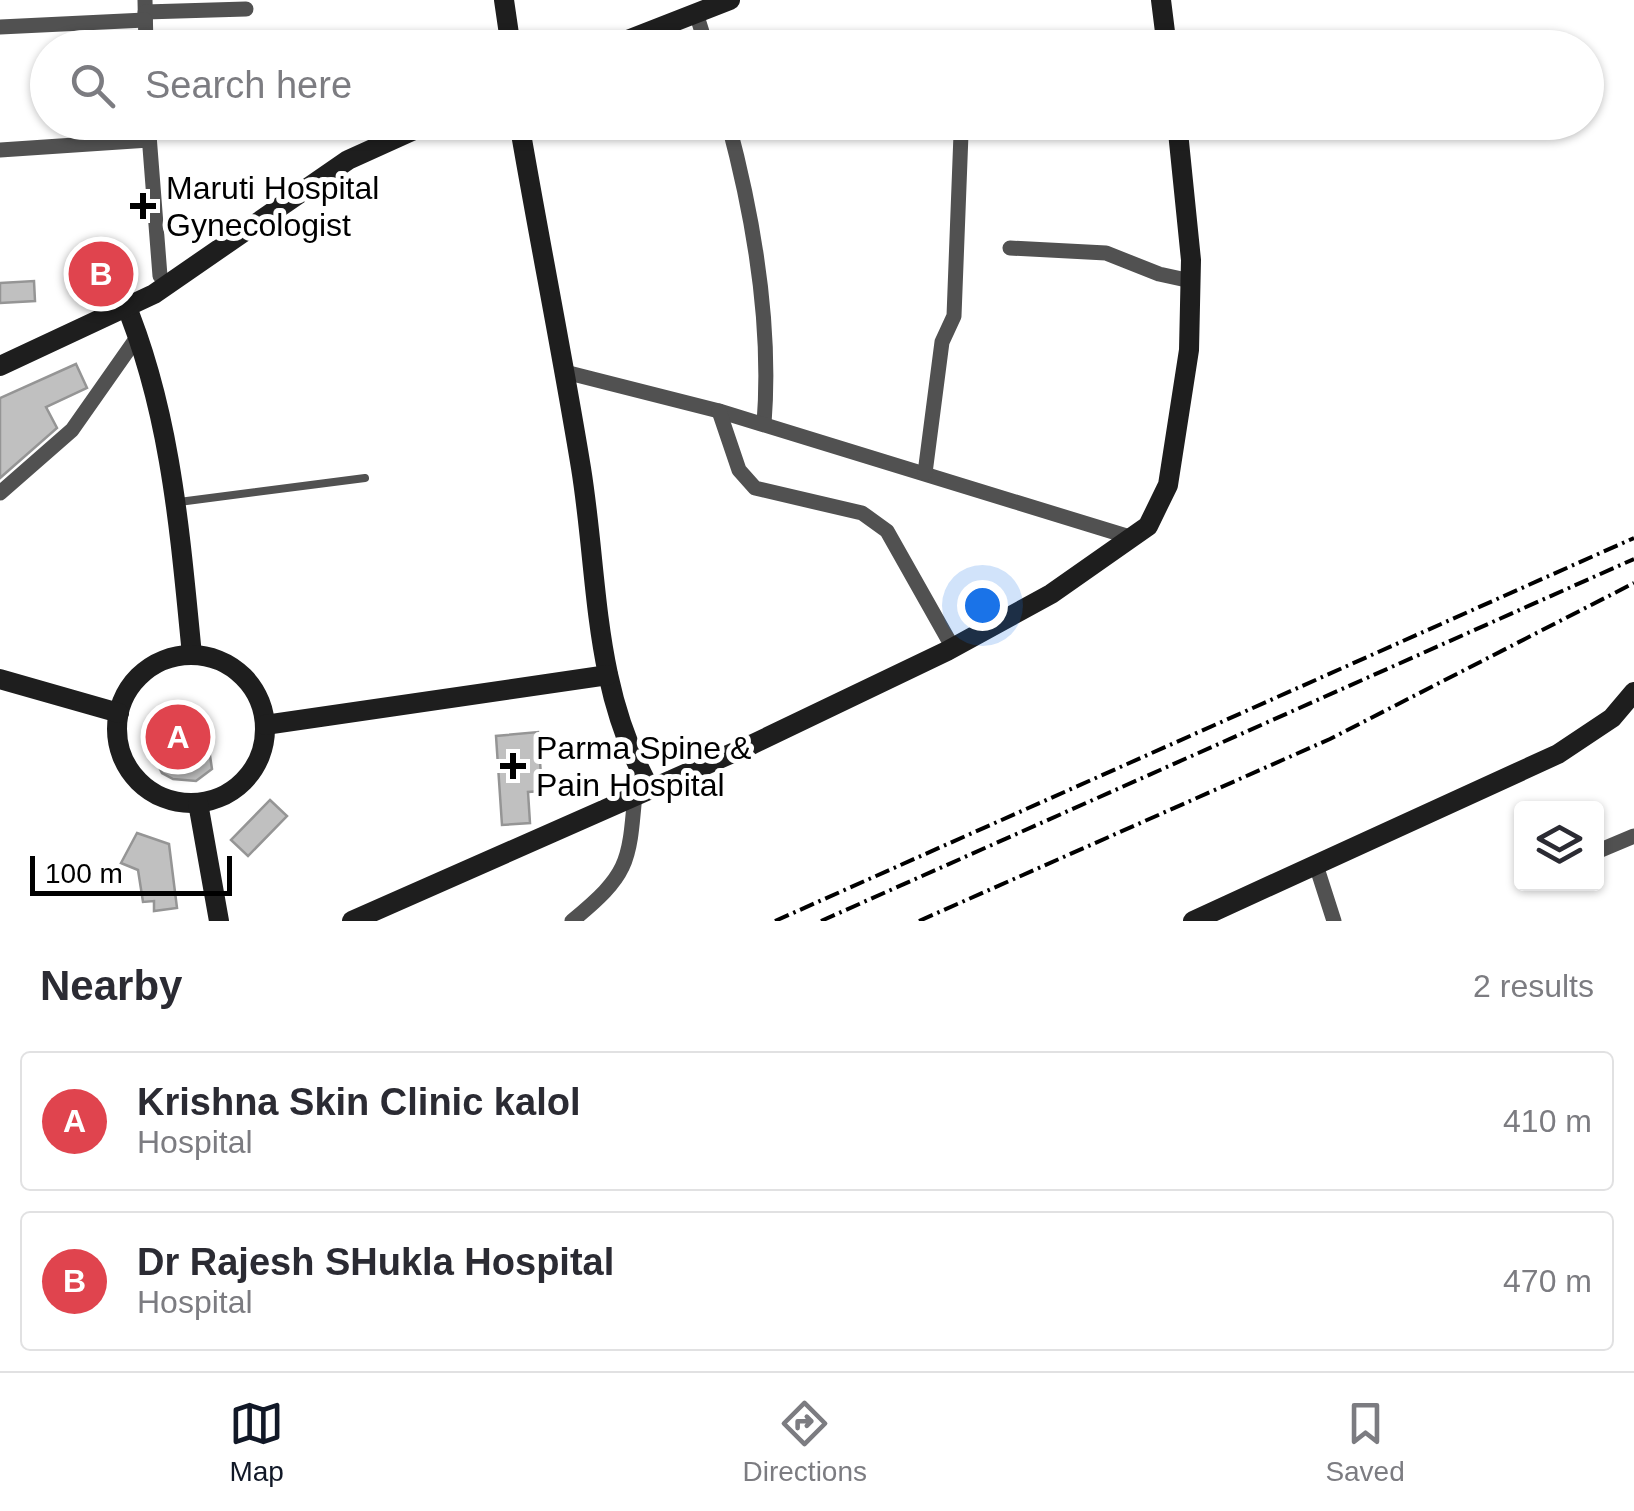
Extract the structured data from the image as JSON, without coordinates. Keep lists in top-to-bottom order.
{
  "places": {
    "health": ["Maruti Hospital Gynecologist", "Parma Spine & Pain Hospital"]
  },
  "scale_bar": "100 m",
  "page": {
    "search": "Search here",
    "pins": ["B", "A"],
    "scale": "100 m",
    "heading": ["Nearby", "2 results"],
    "list": [
      {
        "mark": "A",
        "name": "Krishna Skin Clinic kalol",
        "note": "Hospital",
        "value": "410 m"
      },
      {
        "mark": "B",
        "name": "Dr Rajesh SHukla Hospital",
        "note": "Hospital",
        "value": "470 m"
      }
    ],
    "nav": ["Map", "Directions", "Saved"]
  }
}
